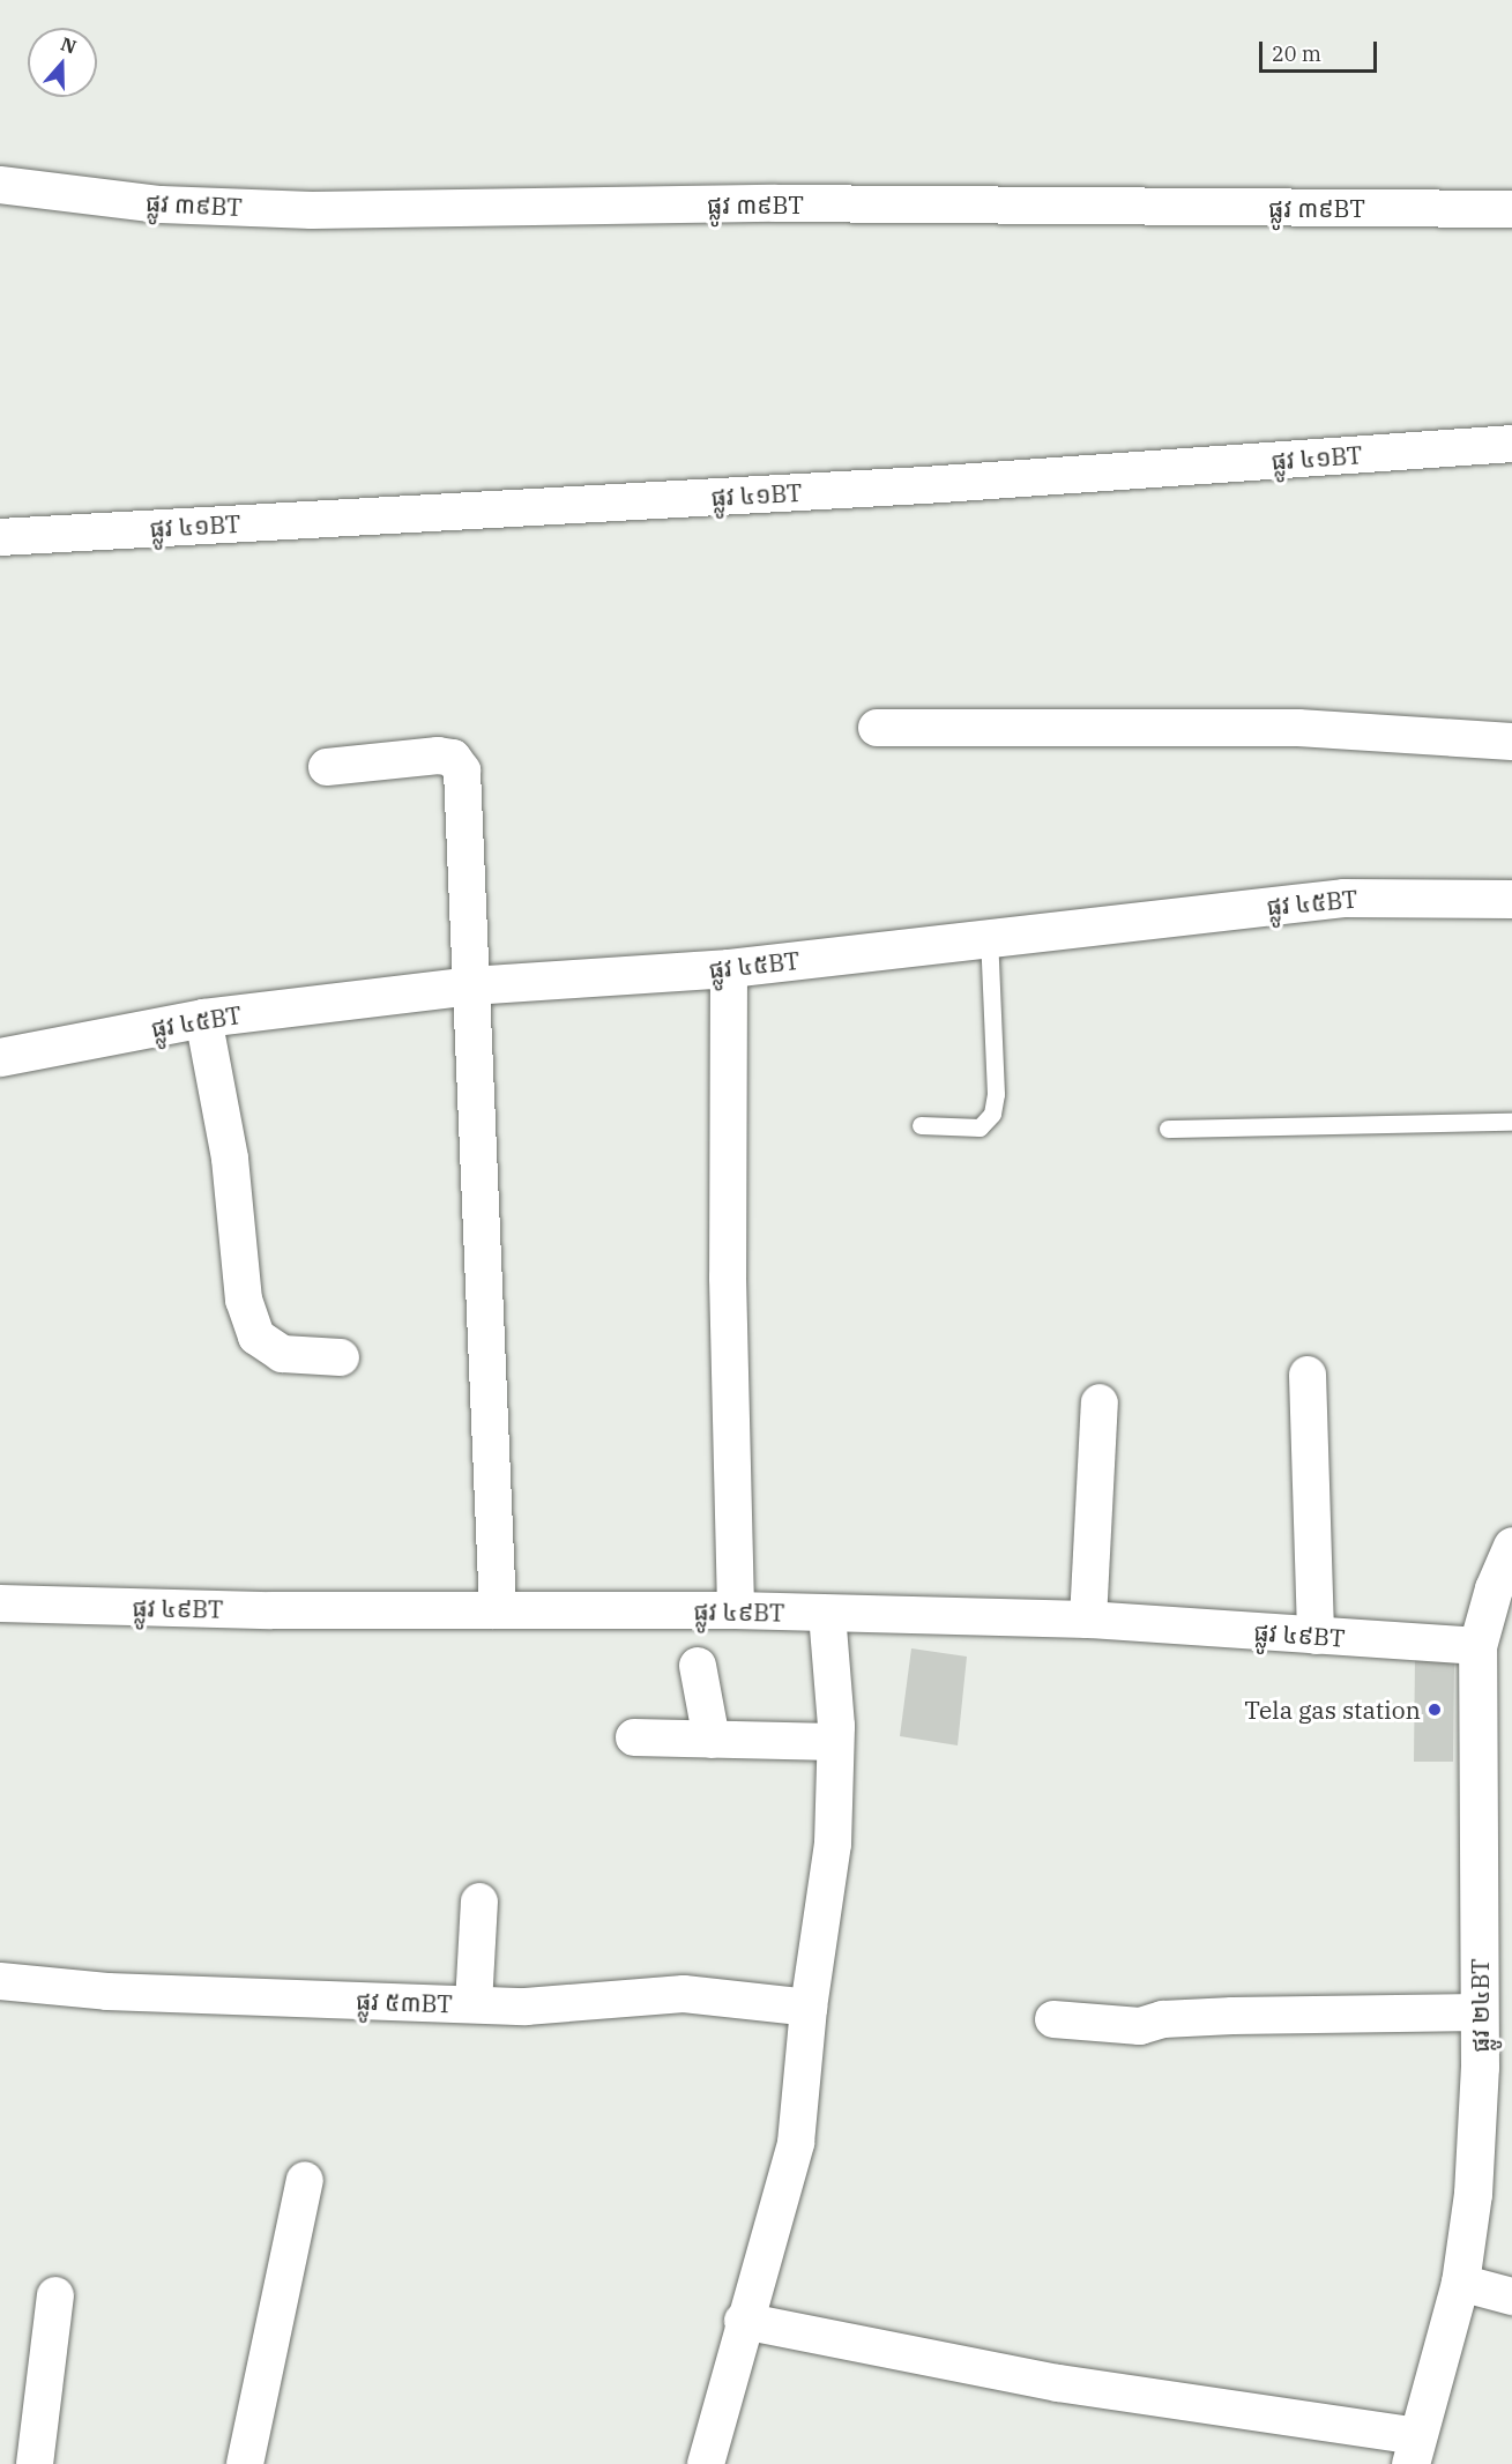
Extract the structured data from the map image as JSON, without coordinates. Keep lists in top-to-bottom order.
{
  "streets": {
    "street": [
      "ផ្លូវ ៣៩BT",
      "ផ្លូវ ៤១BT",
      "ផ្លូវ ៤៥BT",
      "ផ្លូវ ៤៩BT",
      "ផ្លូវ ៥៣BT",
      "ផ្លូវ ២៤BT"
    ]
  },
  "crossings": [
    ["ផ្លូវ ៤៩BT", "ផ្លូវ ២៤BT"]
  ],
  "places": ["Tela gas station"],
  "scale_bar": "20 m",
  "north": "top"
}
